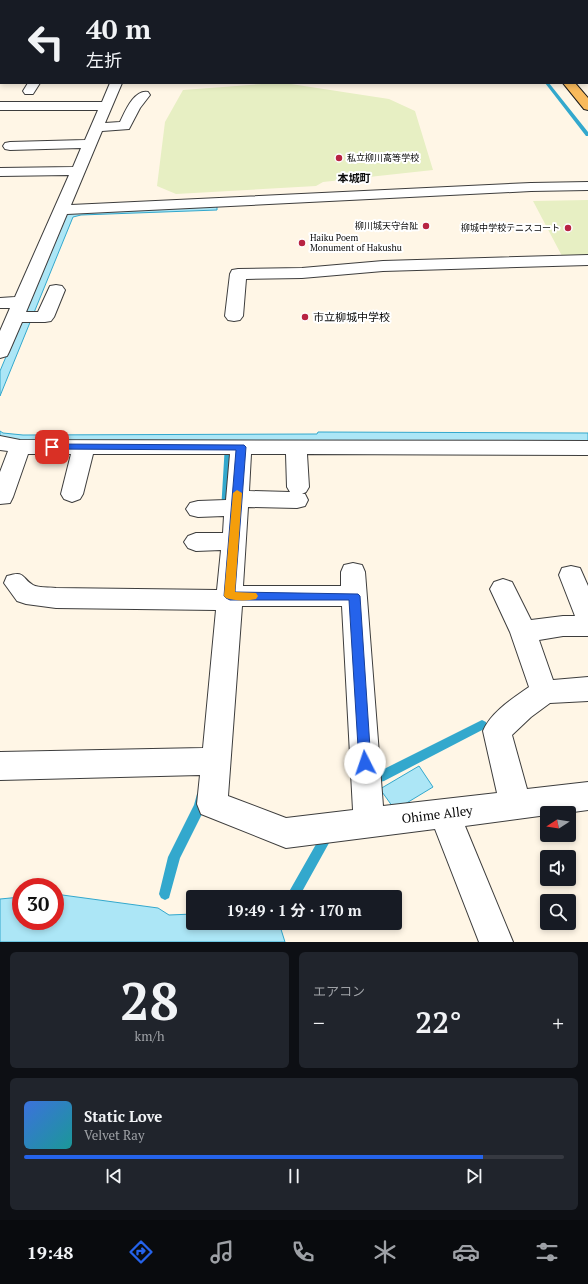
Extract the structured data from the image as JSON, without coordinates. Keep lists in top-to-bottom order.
{
  "streets": {
    "street": ["Ohime Alley"]
  },
  "districts": ["本城町"],
  "places": [
    "私立柳川高等学校",
    "柳川城天守台阯",
    "柳城中学校テニスコート",
    "Haiku Poem Monument of Hakushu",
    "市立柳城中学校"
  ],
  "north": "left",
  "page": {
    "turn": ["40 m", "左折"],
    "limit": "30",
    "trip": "19:49 · 1 分 · 170 m",
    "tile": [
      ["28", "km/h"],
      "エアコン"
    ],
    "heat": ["−", "22°", "+"],
    "song": ["Static Love", "Velvet Ray"],
    "tabs": "19:48"
  }
}
